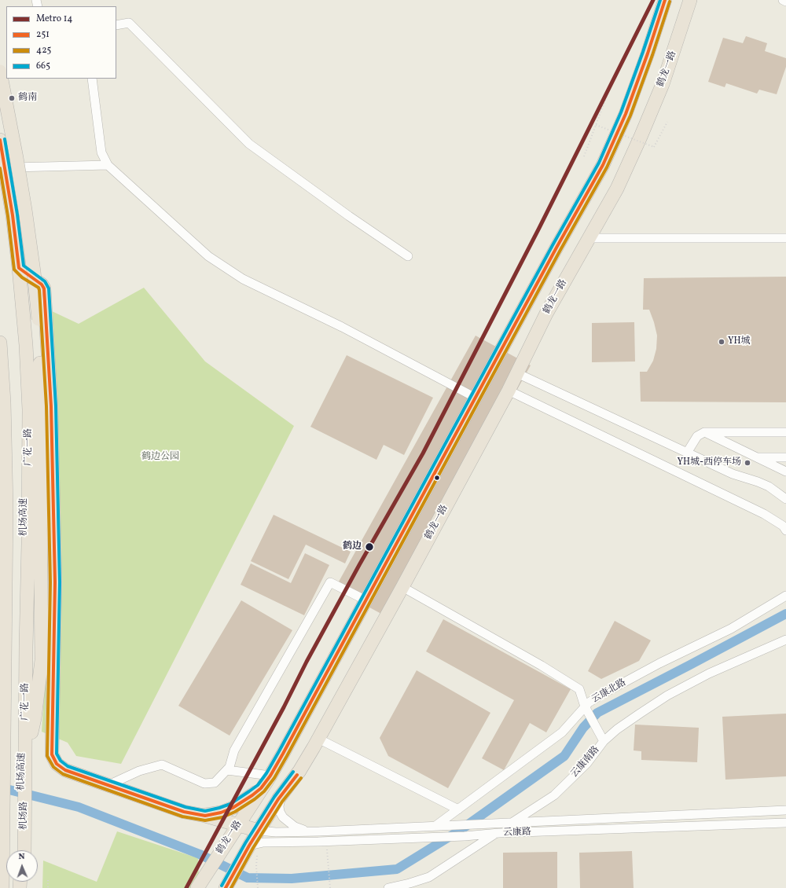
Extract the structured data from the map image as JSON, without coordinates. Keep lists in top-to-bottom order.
{
  "streets": {
    "highway": [
      "鹤龙一路",
      "广花一路",
      "机场高速",
      "机场路"
    ],
    "street": ["云康北路", "云康南路", "云康路"]
  },
  "crossings": [
    ["鹤龙一路", "云康路"],
    ["广花一路", "机场高速"],
    ["广花一路", "机场路"],
    ["云康北路", "云康路"],
    ["云康南路", "云康路"]
  ],
  "parks": ["鹤边公园"],
  "places": [
    "鹤南",
    "YH城",
    "YH城-西停车场",
    "鹤边"
  ],
  "lines": [
    "metro line 14",
    "transit line 251",
    "transit line 665",
    "transit line 425"
  ],
  "legend": [
    "Metro 14",
    "251",
    "425",
    "665"
  ],
  "north": "top"
}
